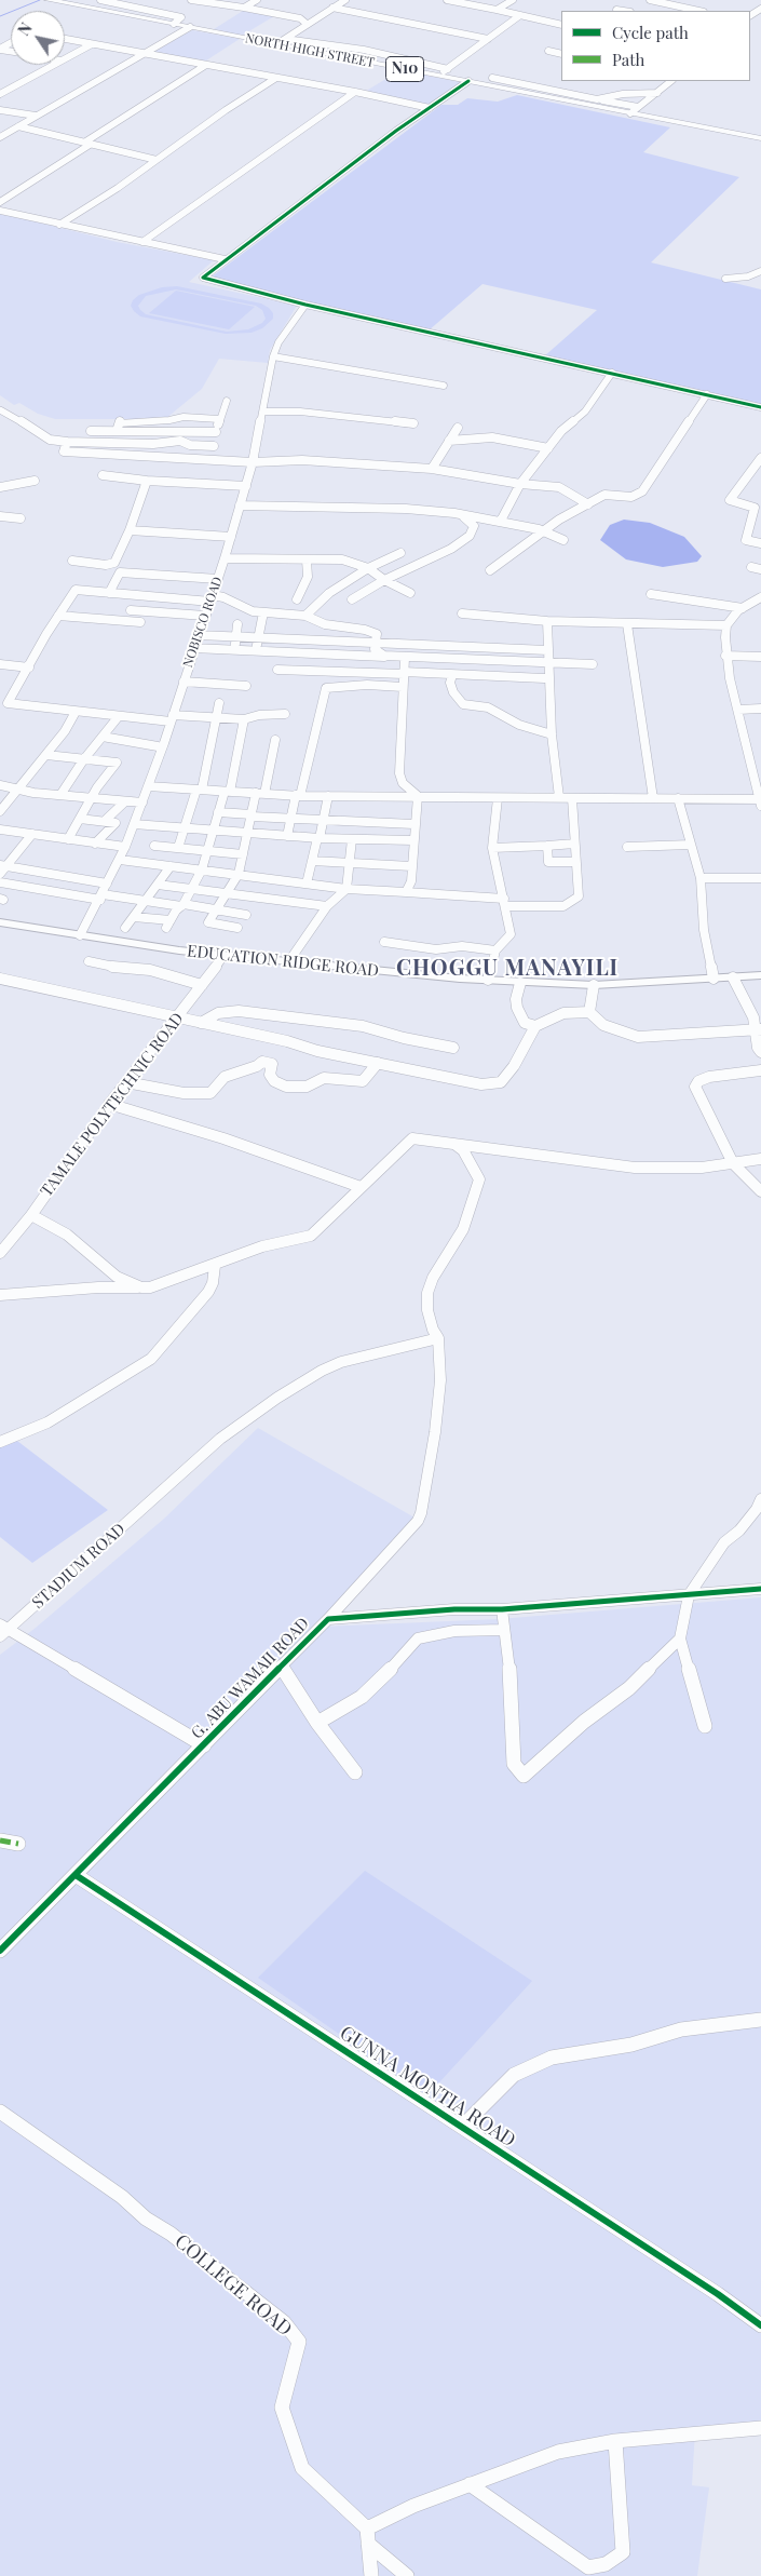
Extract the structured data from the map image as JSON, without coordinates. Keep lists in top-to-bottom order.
{
  "streets": {
    "highway": ["NORTH HIGH STREET", "N10"],
    "main road": ["EDUCATION RIDGE ROAD"],
    "street": [
      "NOBISCO ROAD",
      "TAMALE POLYTECHNIC ROAD",
      "STADIUM ROAD",
      "G. ABU WAMAII ROAD",
      "GUNNA MONTIA ROAD",
      "COLLEGE ROAD"
    ]
  },
  "crossings": [
    ["NOBISCO ROAD", "EDUCATION RIDGE ROAD"],
    ["EDUCATION RIDGE ROAD", "TAMALE POLYTECHNIC ROAD"],
    ["G. ABU WAMAII ROAD", "GUNNA MONTIA ROAD"]
  ],
  "districts": ["CHOGGU MANAYILI"],
  "legend": ["Cycle path", "Path"],
  "north": "top left"
}
